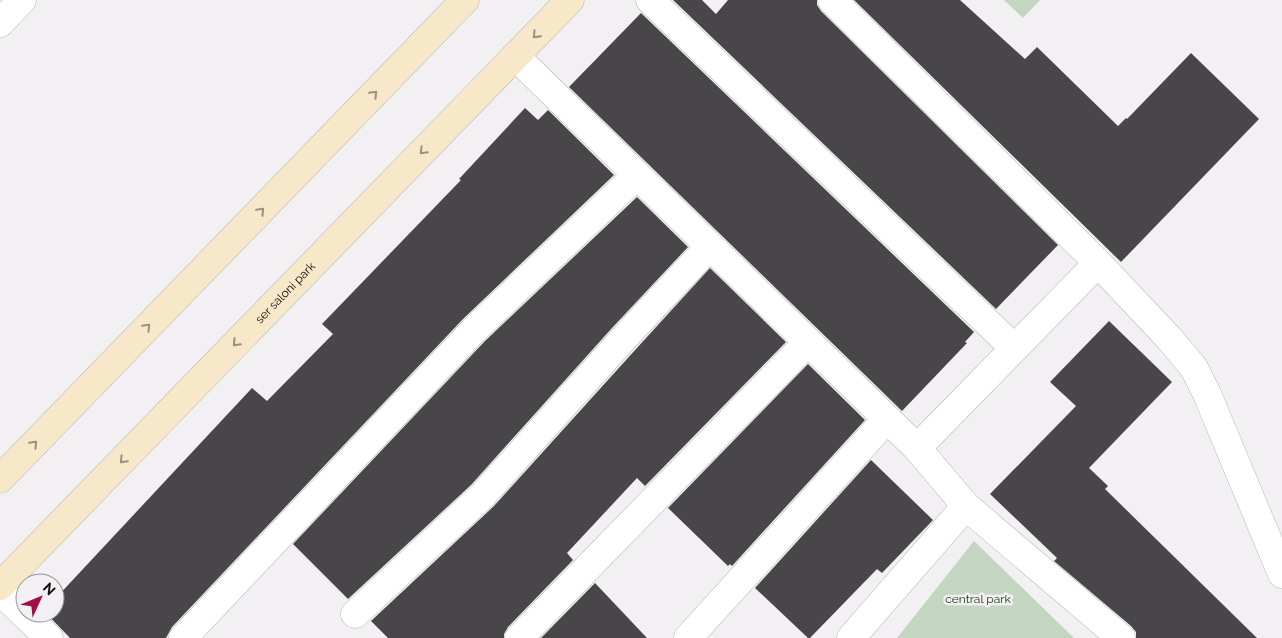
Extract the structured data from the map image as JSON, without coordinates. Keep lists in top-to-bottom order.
{
  "streets": {
    "street": ["ser saloni park"]
  },
  "parks": ["central park"],
  "north": "top right"
}
